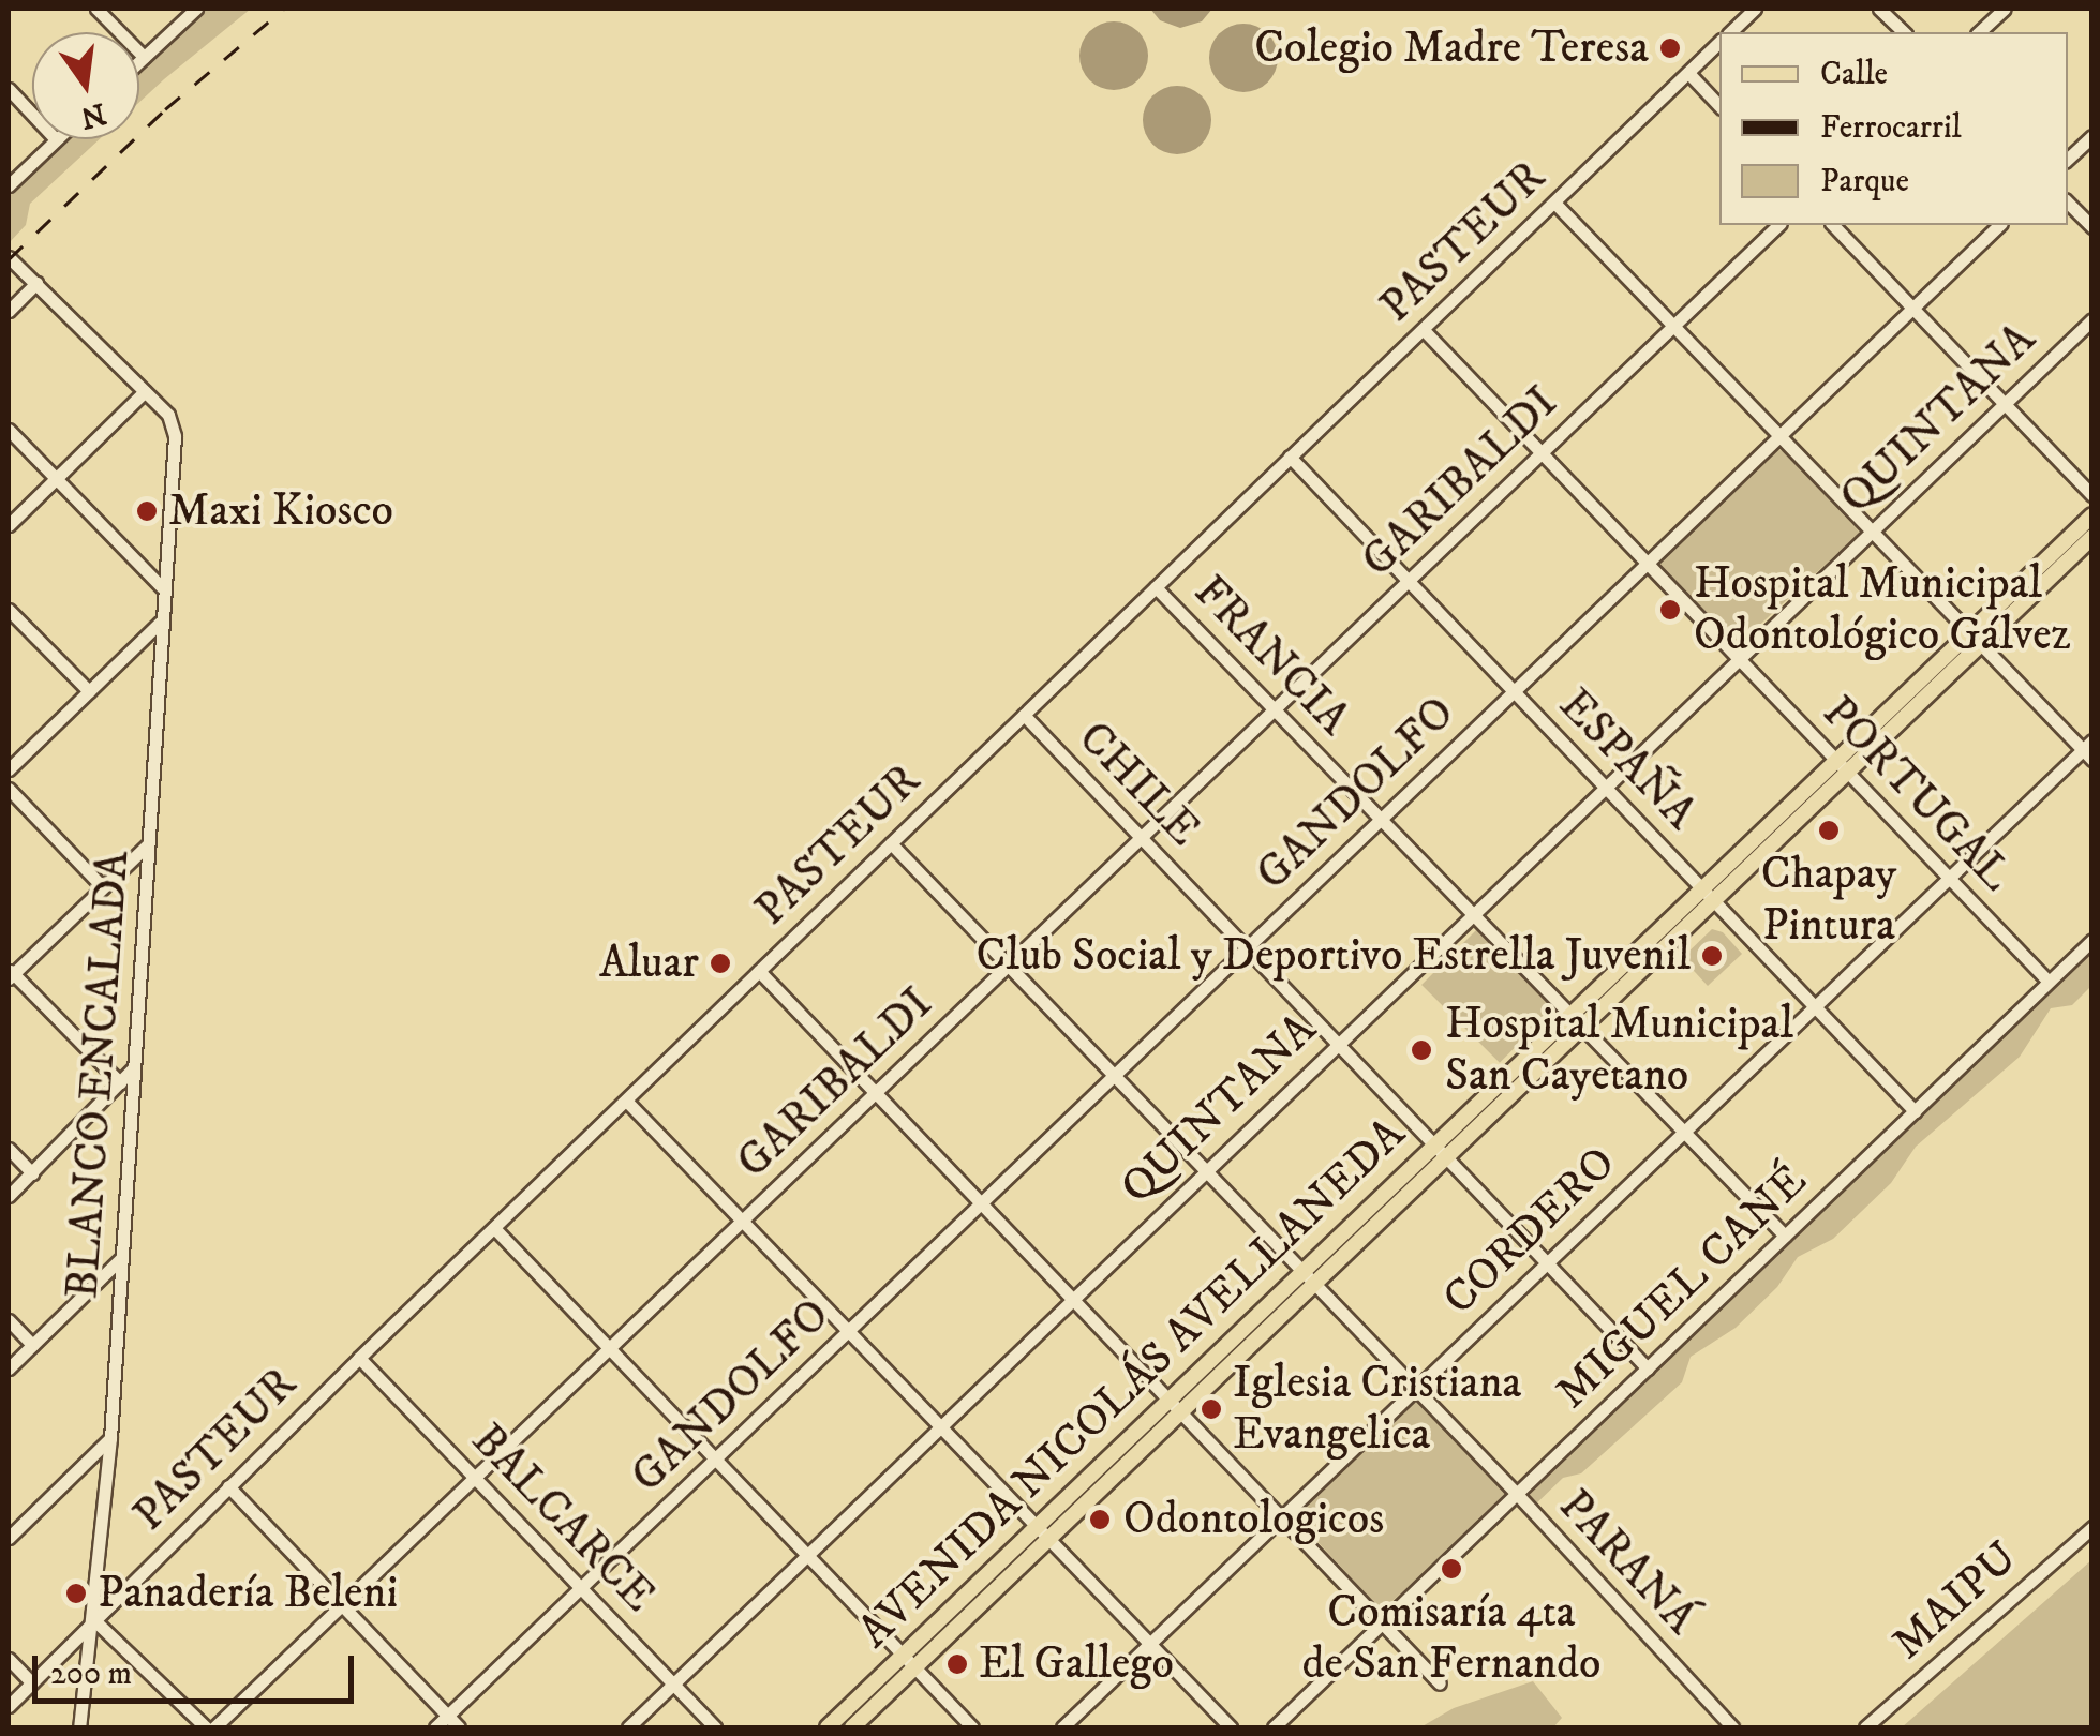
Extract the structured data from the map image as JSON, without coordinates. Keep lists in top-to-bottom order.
{
  "streets": {
    "main road": ["AVENIDA NICOLÁS AVELLANEDA"],
    "street": [
      "PASTEUR",
      "QUINTANA",
      "GARIBALDI",
      "FRANCIA",
      "ESPAÑA",
      "CHILE",
      "GANDOLFO",
      "PORTUGAL",
      "BLANCO ENCALADA",
      "CORDERO",
      "MIGUEL CANÉ",
      "BALCARCE",
      "PARANÁ",
      "MAIPU"
    ]
  },
  "crossings": [
    ["PASTEUR", "FRANCIA"],
    ["PASTEUR", "ESPAÑA"],
    ["PASTEUR", "CHILE"],
    ["PASTEUR", "PORTUGAL"],
    ["PASTEUR", "BLANCO ENCALADA"],
    ["PASTEUR", "BALCARCE"],
    ["PASTEUR", "PARANÁ"],
    ["QUINTANA", "FRANCIA"],
    ["QUINTANA", "ESPAÑA"],
    ["QUINTANA", "CHILE"],
    ["QUINTANA", "PORTUGAL"],
    ["QUINTANA", "BALCARCE"],
    ["QUINTANA", "PARANÁ"],
    ["GARIBALDI", "FRANCIA"],
    ["GARIBALDI", "ESPAÑA"],
    ["GARIBALDI", "CHILE"],
    ["GARIBALDI", "PORTUGAL"],
    ["GARIBALDI", "BALCARCE"],
    ["GARIBALDI", "PARANÁ"],
    ["FRANCIA", "GANDOLFO"],
    ["FRANCIA", "CORDERO"],
    ["FRANCIA", "MIGUEL CANÉ"],
    ["FRANCIA", "AVENIDA NICOLÁS AVELLANEDA"],
    ["ESPAÑA", "GANDOLFO"],
    ["ESPAÑA", "CORDERO"],
    ["ESPAÑA", "MIGUEL CANÉ"],
    ["ESPAÑA", "AVENIDA NICOLÁS AVELLANEDA"],
    ["CHILE", "GANDOLFO"],
    ["CHILE", "CORDERO"],
    ["CHILE", "MIGUEL CANÉ"],
    ["CHILE", "AVENIDA NICOLÁS AVELLANEDA"],
    ["GANDOLFO", "PORTUGAL"],
    ["GANDOLFO", "BALCARCE"],
    ["GANDOLFO", "PARANÁ"],
    ["PORTUGAL", "CORDERO"],
    ["PORTUGAL", "MIGUEL CANÉ"],
    ["PORTUGAL", "AVENIDA NICOLÁS AVELLANEDA"],
    ["CORDERO", "PARANÁ"],
    ["MIGUEL CANÉ", "PARANÁ"],
    ["AVENIDA NICOLÁS AVELLANEDA", "PARANÁ"]
  ],
  "places": [
    "Colegio Madre Teresa",
    "Maxi Kiosco",
    "Hospital Municipal Odontológico Gálvez",
    "Chapay Pintura",
    "Club Social y Deportivo Estrella Juvenil",
    "Aluar",
    "Hospital Municipal San Cayetano",
    "Iglesia Cristiana Evangelica",
    "Odontologicos",
    "Comisaría 4ta de San Fernando",
    "Panadería Beleni",
    "El Gallego"
  ],
  "legend": ["Calle", "Ferrocarril", "Parque"],
  "scale_bar": "200 m",
  "north": "bottom"
}
